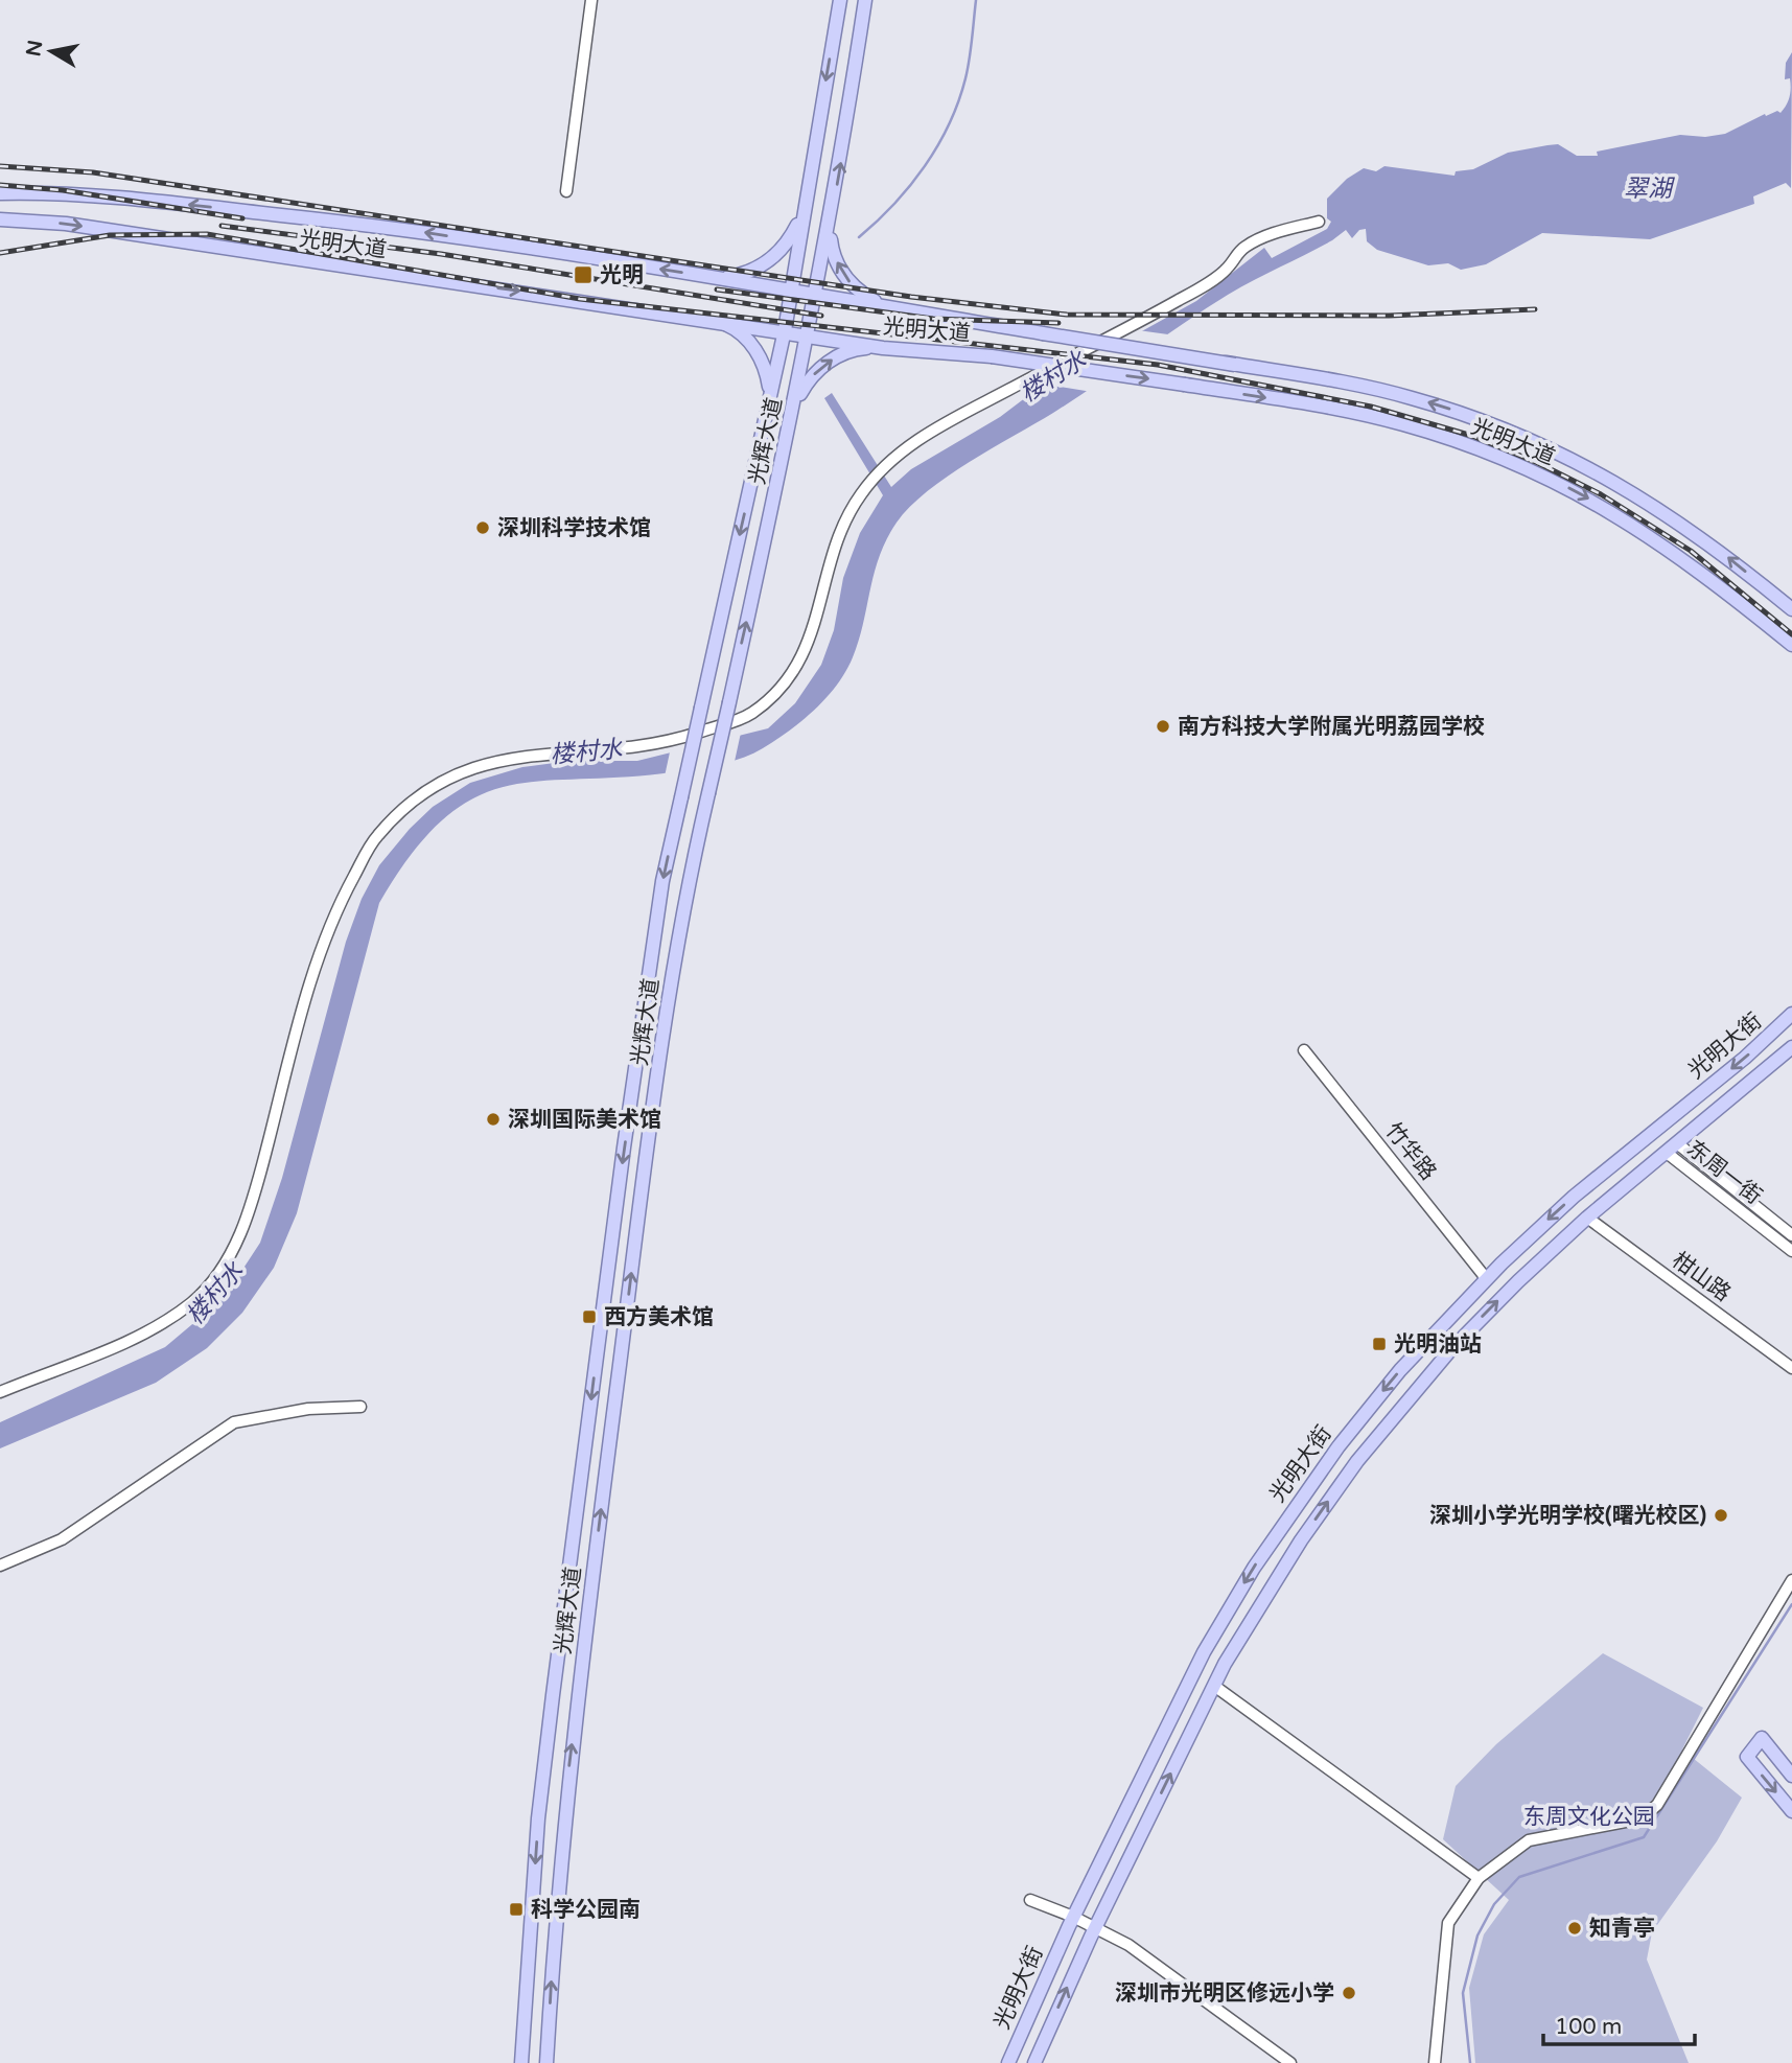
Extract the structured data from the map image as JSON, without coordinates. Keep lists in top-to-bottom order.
{
  "streets": {
    "main road": ["光明大道", "光辉大道", "光明大街"],
    "street": ["竹华路", "东周一街", "柑山路"]
  },
  "crossings": [
    ["光明大道", "光辉大道"],
    ["光明大街", "竹华路"],
    ["光明大街", "东周一街"],
    ["光明大街", "柑山路"]
  ],
  "water": ["翠湖", "楼村水"],
  "parks": ["东周文化公园"],
  "places": {
    "transit": [
      "光明",
      "西方美术馆",
      "光明油站",
      "科学公园南"
    ],
    "other": [
      "深圳科学技术馆",
      "南方科技大学附属光明荔园学校",
      "深圳国际美术馆",
      "深圳小学光明学校(曙光校区)",
      "知青亭",
      "深圳市光明区修远小学"
    ]
  },
  "scale_bar": "100 m",
  "north": "left"
}
